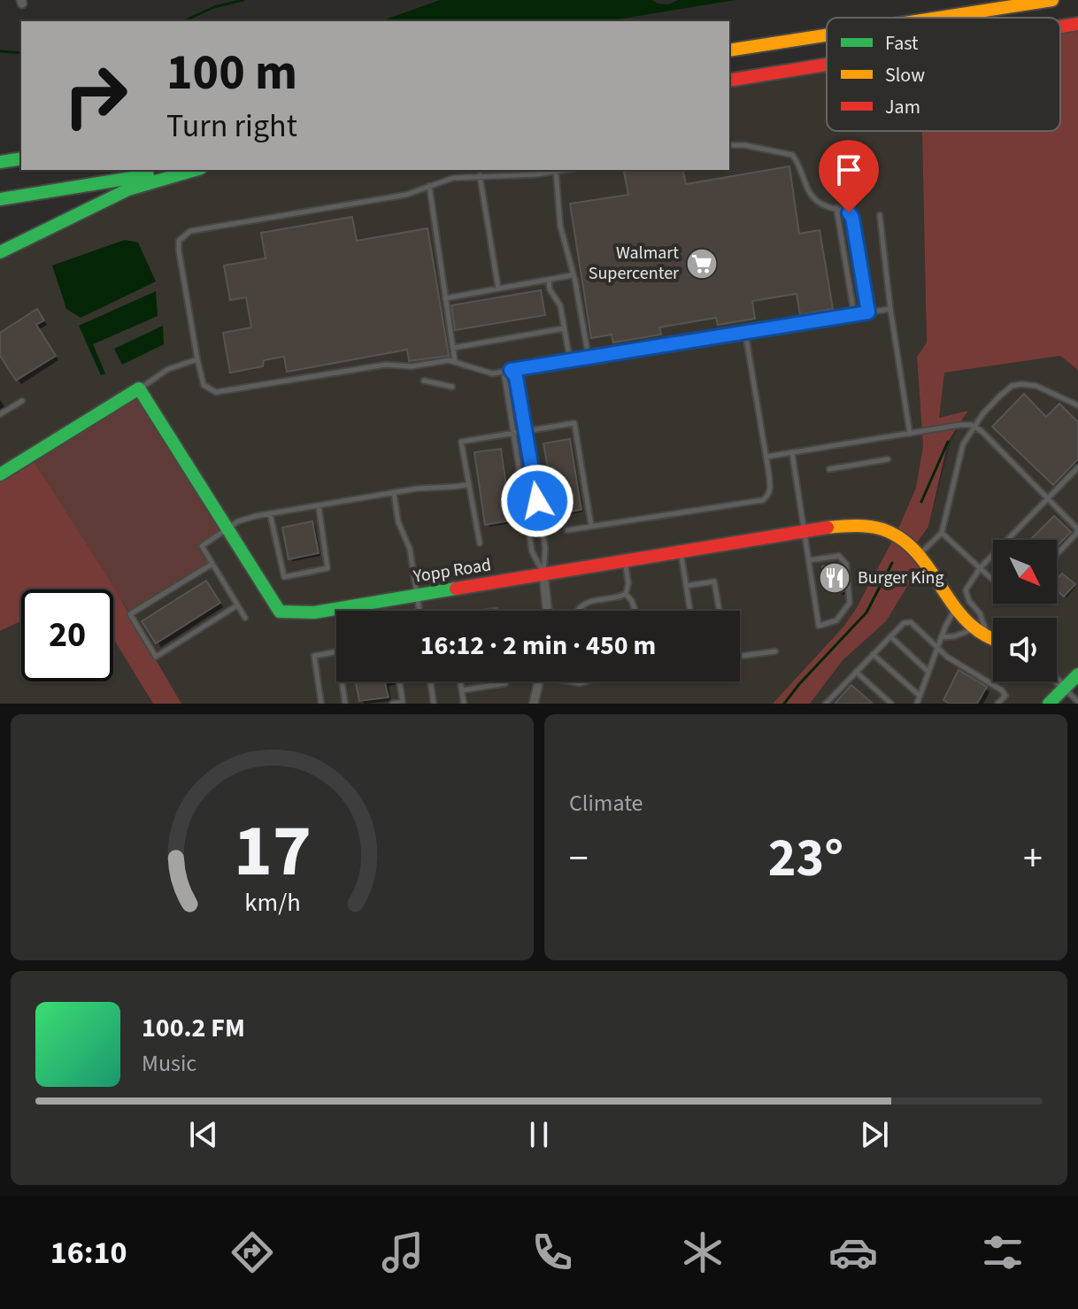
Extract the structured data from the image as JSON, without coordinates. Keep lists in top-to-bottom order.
{
  "streets": {
    "main road": ["Yopp Road"]
  },
  "places": {
    "supermarket": ["Walmart Supercenter"],
    "restaurant": ["Burger King"]
  },
  "legend": ["Fast", "Slow", "Jam"],
  "north": "bottom right",
  "page": {
    "turn": ["100 m", "Turn right"],
    "limit": "20",
    "trip": "16:12 · 2 min · 450 m",
    "tile": "Climate",
    "heat": ["−", "23°", "+"],
    "song": ["100.2 FM", "Music"],
    "tabs": "16:10",
    "gauge": ["17", "km/h"]
  }
}
